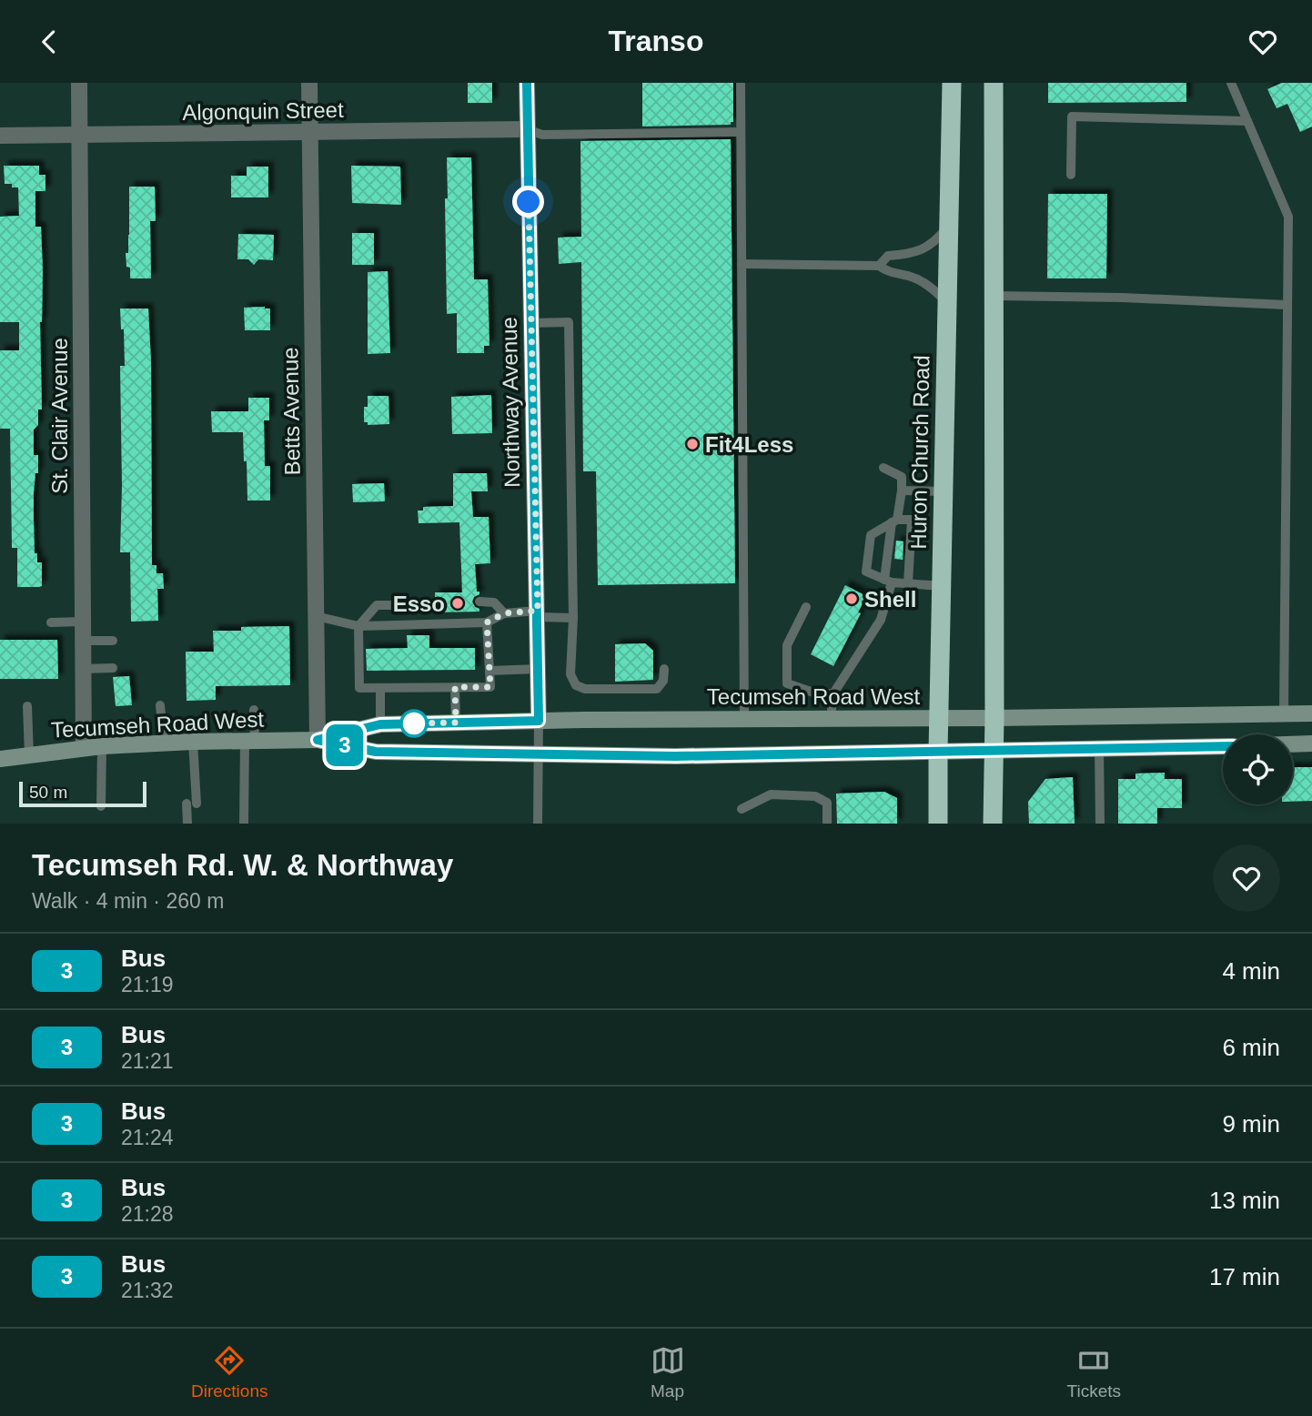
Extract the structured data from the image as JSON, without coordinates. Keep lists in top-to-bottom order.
{
  "streets": {
    "highway": ["Huron Church Road"],
    "main road": ["Tecumseh Road West"],
    "street": [
      "Algonquin Street",
      "Northway Avenue",
      "Betts Avenue",
      "St. Clair Avenue"
    ]
  },
  "crossings": [
    ["Algonquin Street", "Northway Avenue"],
    ["Algonquin Street", "Betts Avenue"],
    ["Algonquin Street", "St. Clair Avenue"],
    ["Northway Avenue", "Tecumseh Road West"],
    ["Betts Avenue", "Tecumseh Road West"],
    ["St. Clair Avenue", "Tecumseh Road West"],
    ["Huron Church Road", "Tecumseh Road West"]
  ],
  "places": ["Fit4Less", "Shell", "Esso"],
  "lines": ["bus line 3"],
  "scale_bar": "50 m",
  "page": {
    "header": "Transo",
    "on_map": "3",
    "scale": "50 m",
    "heading": ["Tecumseh Rd. W. & Northway", "Walk · 4 min · 260 m"],
    "list": [
      {
        "mark": "3",
        "name": "Bus",
        "note": "21:19",
        "value": "4 min"
      },
      {
        "mark": "3",
        "name": "Bus",
        "note": "21:21",
        "value": "6 min"
      },
      {
        "mark": "3",
        "name": "Bus",
        "note": "21:24",
        "value": "9 min"
      },
      {
        "mark": "3",
        "name": "Bus",
        "note": "21:28",
        "value": "13 min"
      },
      {
        "mark": "3",
        "name": "Bus",
        "note": "21:32",
        "value": "17 min"
      }
    ],
    "tabs": ["Directions", "Map", "Tickets"]
  }
}
